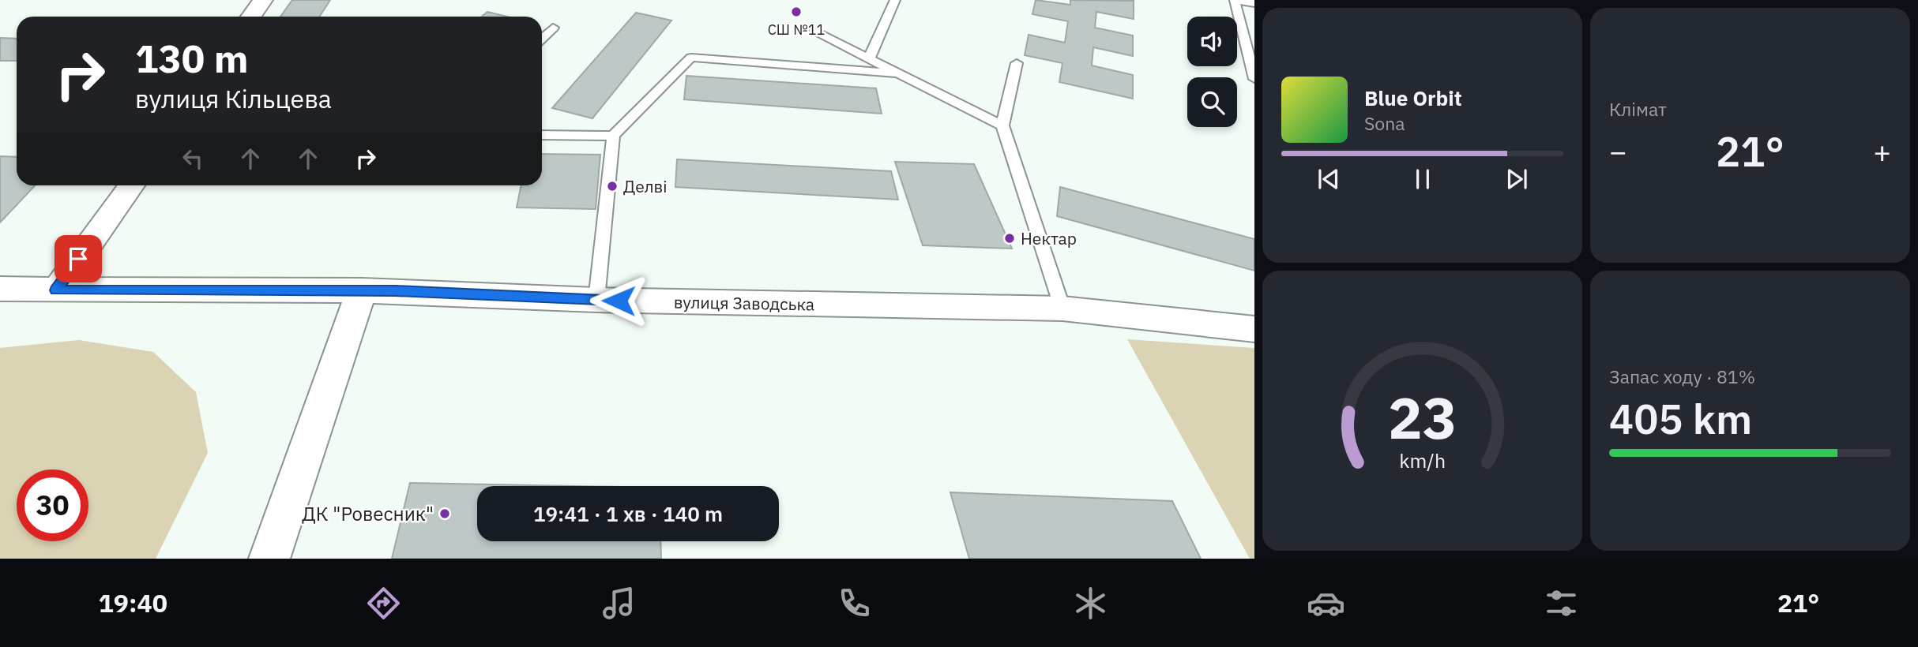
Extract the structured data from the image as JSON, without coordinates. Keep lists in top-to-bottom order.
{
  "streets": {
    "street": ["вулиця Заводська"]
  },
  "places": [
    "СШ №11",
    "Делвi",
    "Нектар",
    "ДК \"Ровесник\""
  ],
  "page": {
    "tile": [
      "Клімат",
      ["Запас ходу · 81%", "405 km"]
    ],
    "turn": ["130 m", "вулиця Кільцева"],
    "song": ["Blue Orbit", "Sona"],
    "heat": ["−", "21°", "+"],
    "limit": "30",
    "trip": "19:41 · 1 хв · 140 m",
    "tabs": ["19:40", "21°"],
    "gauge": ["23", "km/h"]
  }
}
